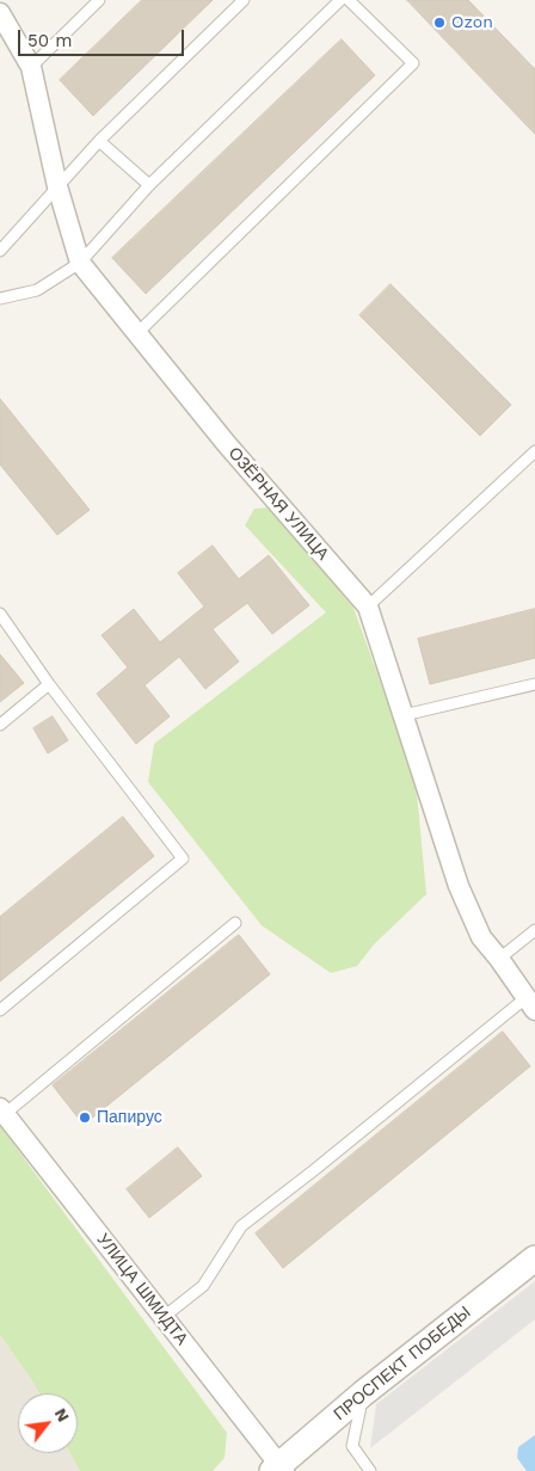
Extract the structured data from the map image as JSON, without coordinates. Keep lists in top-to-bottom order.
{
  "streets": {
    "street": ["ОЗЁРНАЯ УЛИЦА", "УЛИЦА ШМИДТА", "ПРОСПЕКТ ПОБЕДЫ"]
  },
  "crossings": [
    ["УЛИЦА ШМИДТА", "ПРОСПЕКТ ПОБЕДЫ"]
  ],
  "places": ["Ozon", "Папирус"],
  "scale_bar": "50 m",
  "north": "top right"
}
